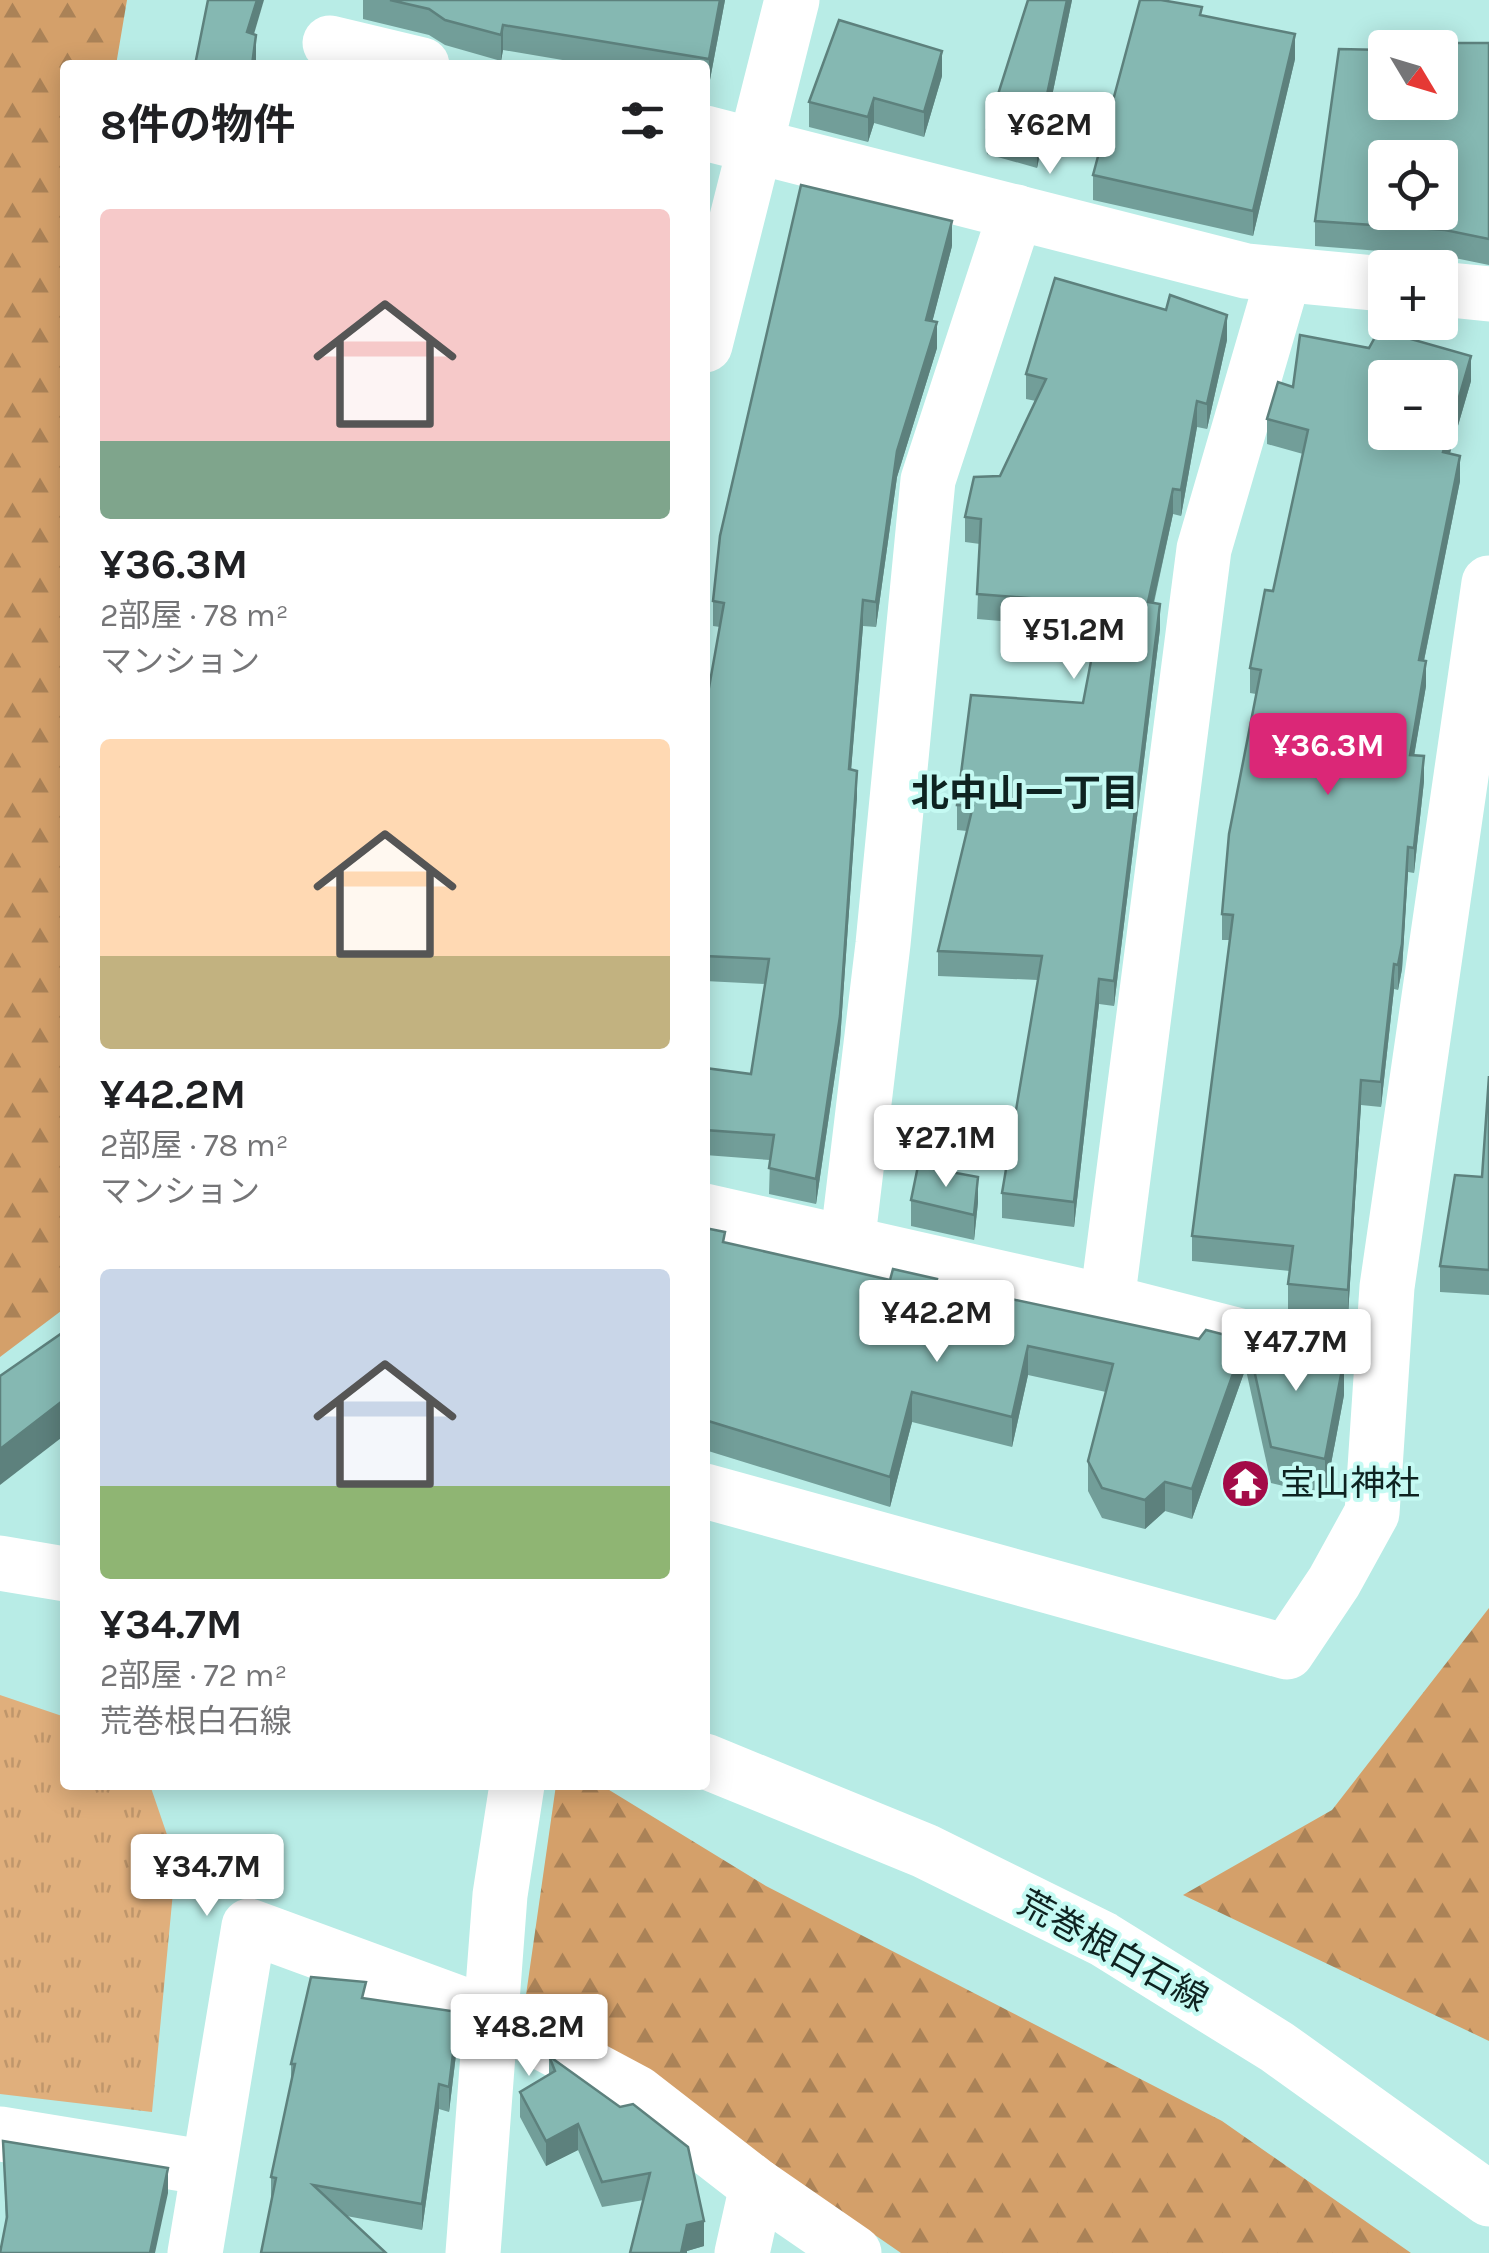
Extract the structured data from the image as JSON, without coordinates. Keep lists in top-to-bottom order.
{
  "streets": {
    "street": ["荒巻根白石線"]
  },
  "districts": ["北中山一丁目"],
  "places": {
    "temple": ["宝山神社"]
  },
  "north": "bottom right",
  "page": {
    "map_buttons": ["+", "−"],
    "heading": "8件の物件",
    "price": [
      "¥62M",
      "¥51.2M",
      "¥36.3M",
      "¥27.1M",
      "¥42.2M",
      "¥47.7M",
      "¥34.7M",
      "¥48.2M"
    ],
    "list": [
      {
        "name": "¥36.3M",
        "note": "2部屋 · 78 m² · マンション"
      },
      {
        "name": "¥42.2M",
        "note": "2部屋 · 78 m² · マンション"
      },
      {
        "name": "¥34.7M",
        "note": "2部屋 · 72 m² · 荒巻根白石線"
      }
    ]
  }
}
